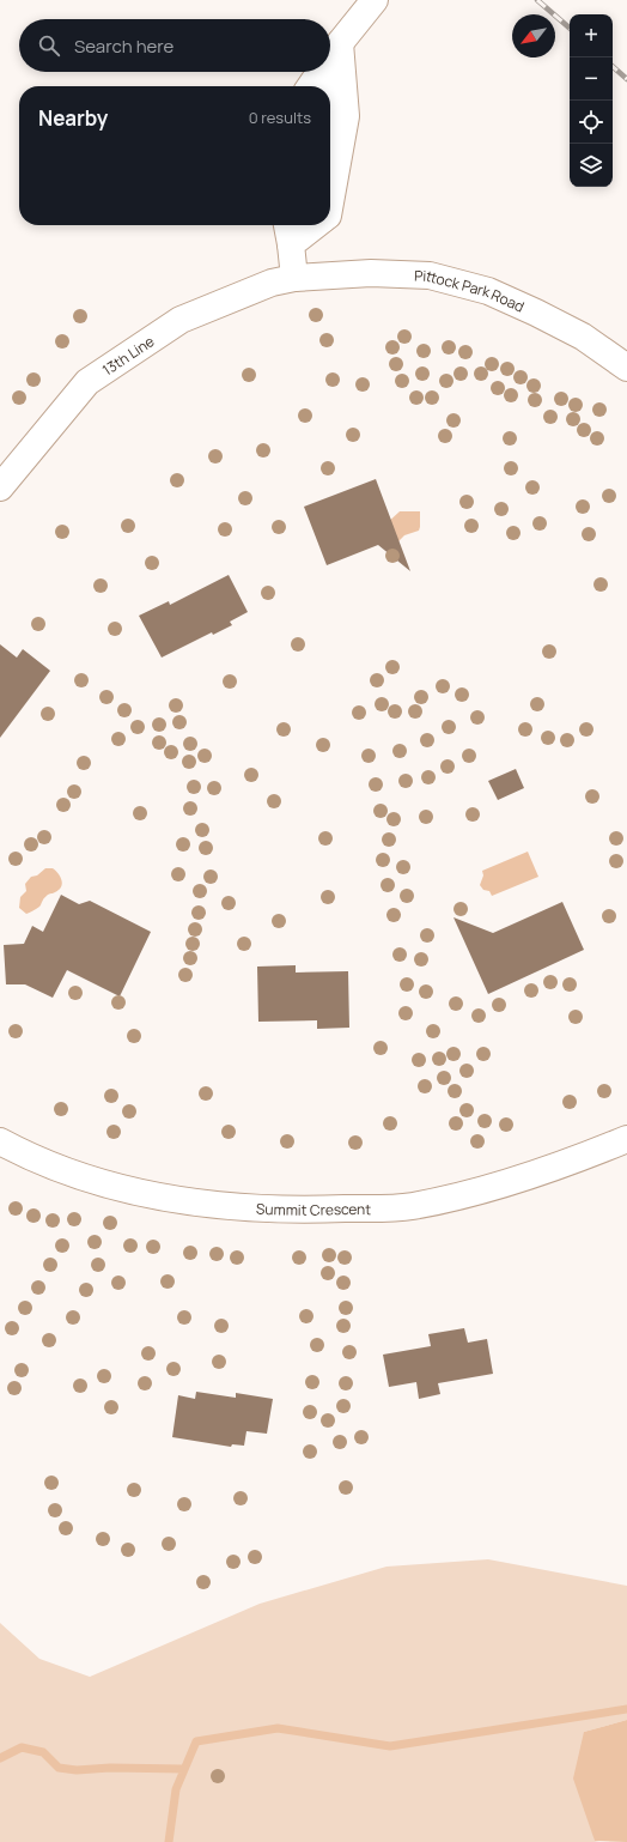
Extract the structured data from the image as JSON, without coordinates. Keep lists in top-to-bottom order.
{
  "streets": {
    "main road": ["Pittock Park Road", "13th Line", "Summit Crescent"]
  },
  "crossings": [
    ["Pittock Park Road", "13th Line"]
  ],
  "north": "bottom left",
  "page": {
    "map_buttons": ["+", "−"],
    "search": "Search here",
    "heading": ["Nearby", "0 results"]
  }
}
